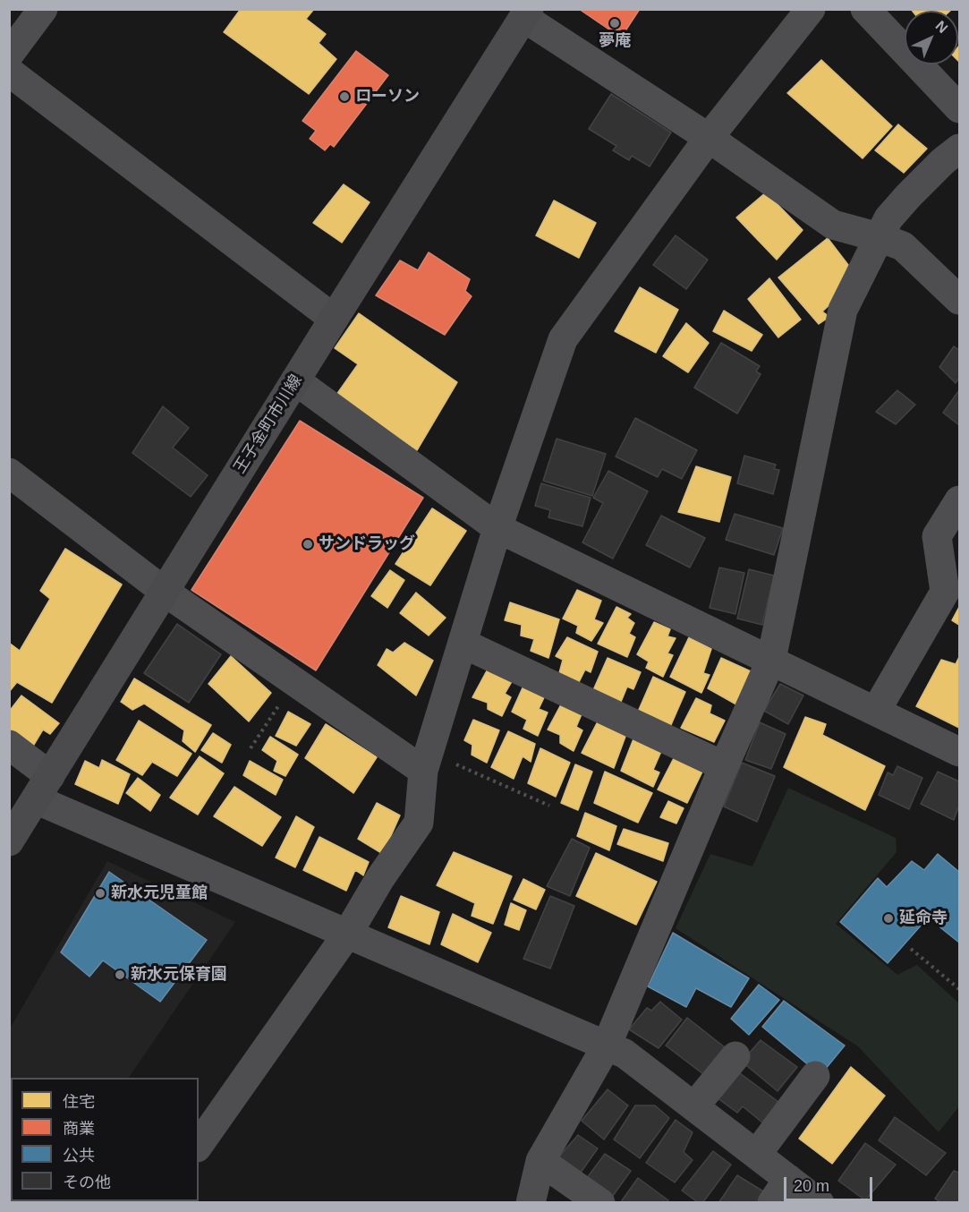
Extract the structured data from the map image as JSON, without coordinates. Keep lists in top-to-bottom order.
{
  "streets": {
    "main road": ["王子金町市川線"]
  },
  "places": [
    "夢庵",
    "ローソン",
    "サンドラッグ",
    "新水元児童館",
    "延命寺",
    "新水元保育園"
  ],
  "legend": [
    "住宅",
    "商業",
    "公共",
    "その他"
  ],
  "scale_bar": "20 m",
  "north": "top right"
}
